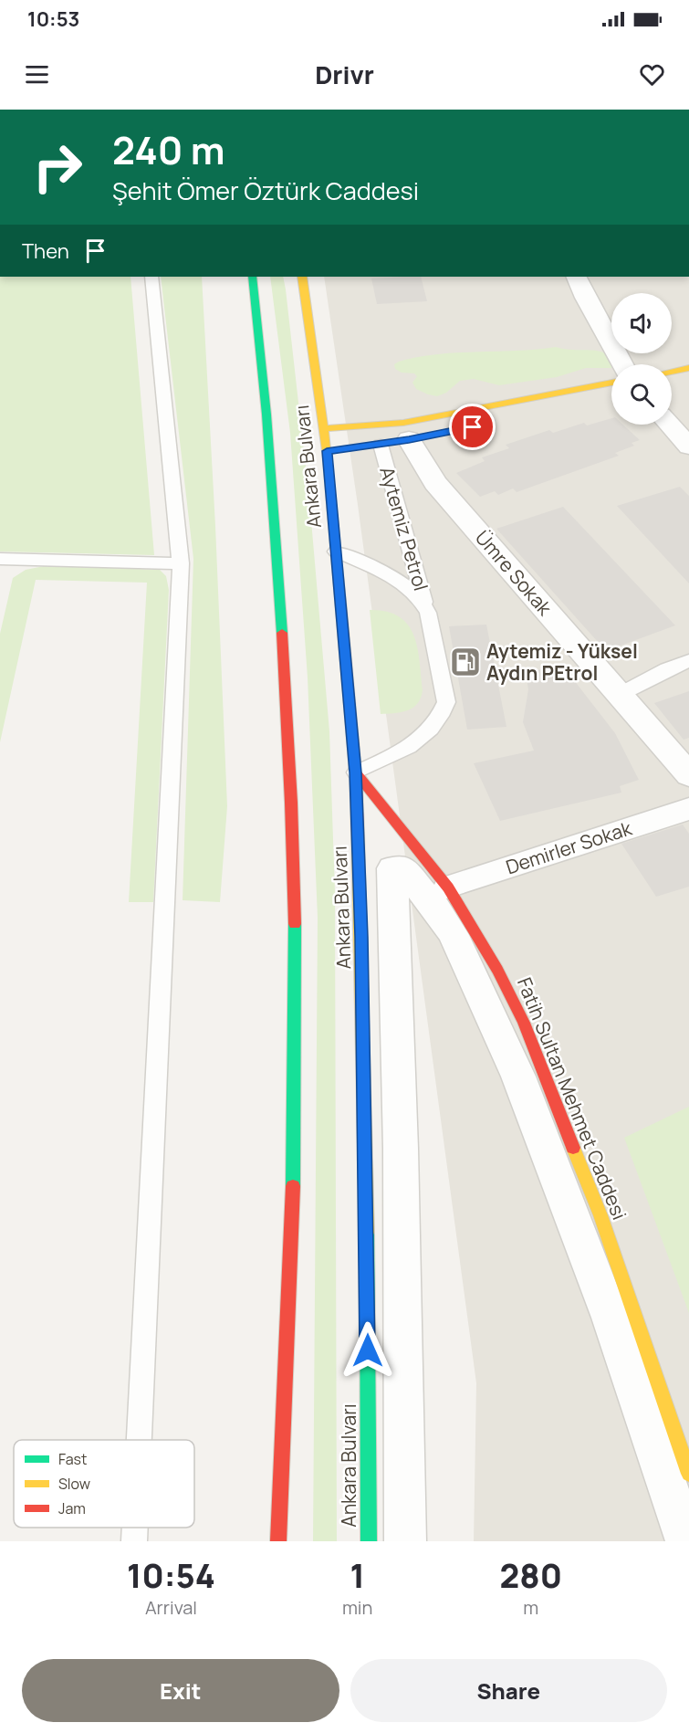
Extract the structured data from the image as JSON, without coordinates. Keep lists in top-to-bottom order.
{
  "streets": {
    "main road": ["Ankara Bulvarı", "Fatih Sultan Mehmet Caddesi"],
    "street": ["Ümre Sokak", "Demirler Sokak"],
    "lane": ["Aytemiz Petrol"]
  },
  "crossings": [
    ["Ankara Bulvarı", "Aytemiz Petrol"],
    ["Ankara Bulvarı", "Fatih Sultan Mehmet Caddesi"],
    ["Aytemiz Petrol", "Ümre Sokak"],
    ["Aytemiz Petrol", "Fatih Sultan Mehmet Caddesi"],
    ["Demirler Sokak", "Fatih Sultan Mehmet Caddesi"]
  ],
  "places": {
    "fuel station": ["Aytemiz - Yüksel Aydın PEtrol"]
  },
  "legend": ["Fast", "Slow", "Jam"],
  "page": {
    "status": "10:53",
    "header": "Drivr",
    "turn": ["240 m", "Şehit Ömer Öztürk Caddesi"],
    "then": "Then",
    "eta": [
      "10:54",
      "Arrival",
      "1",
      "min",
      "280",
      "m"
    ],
    "buttons": ["Exit", "Share"]
  }
}
